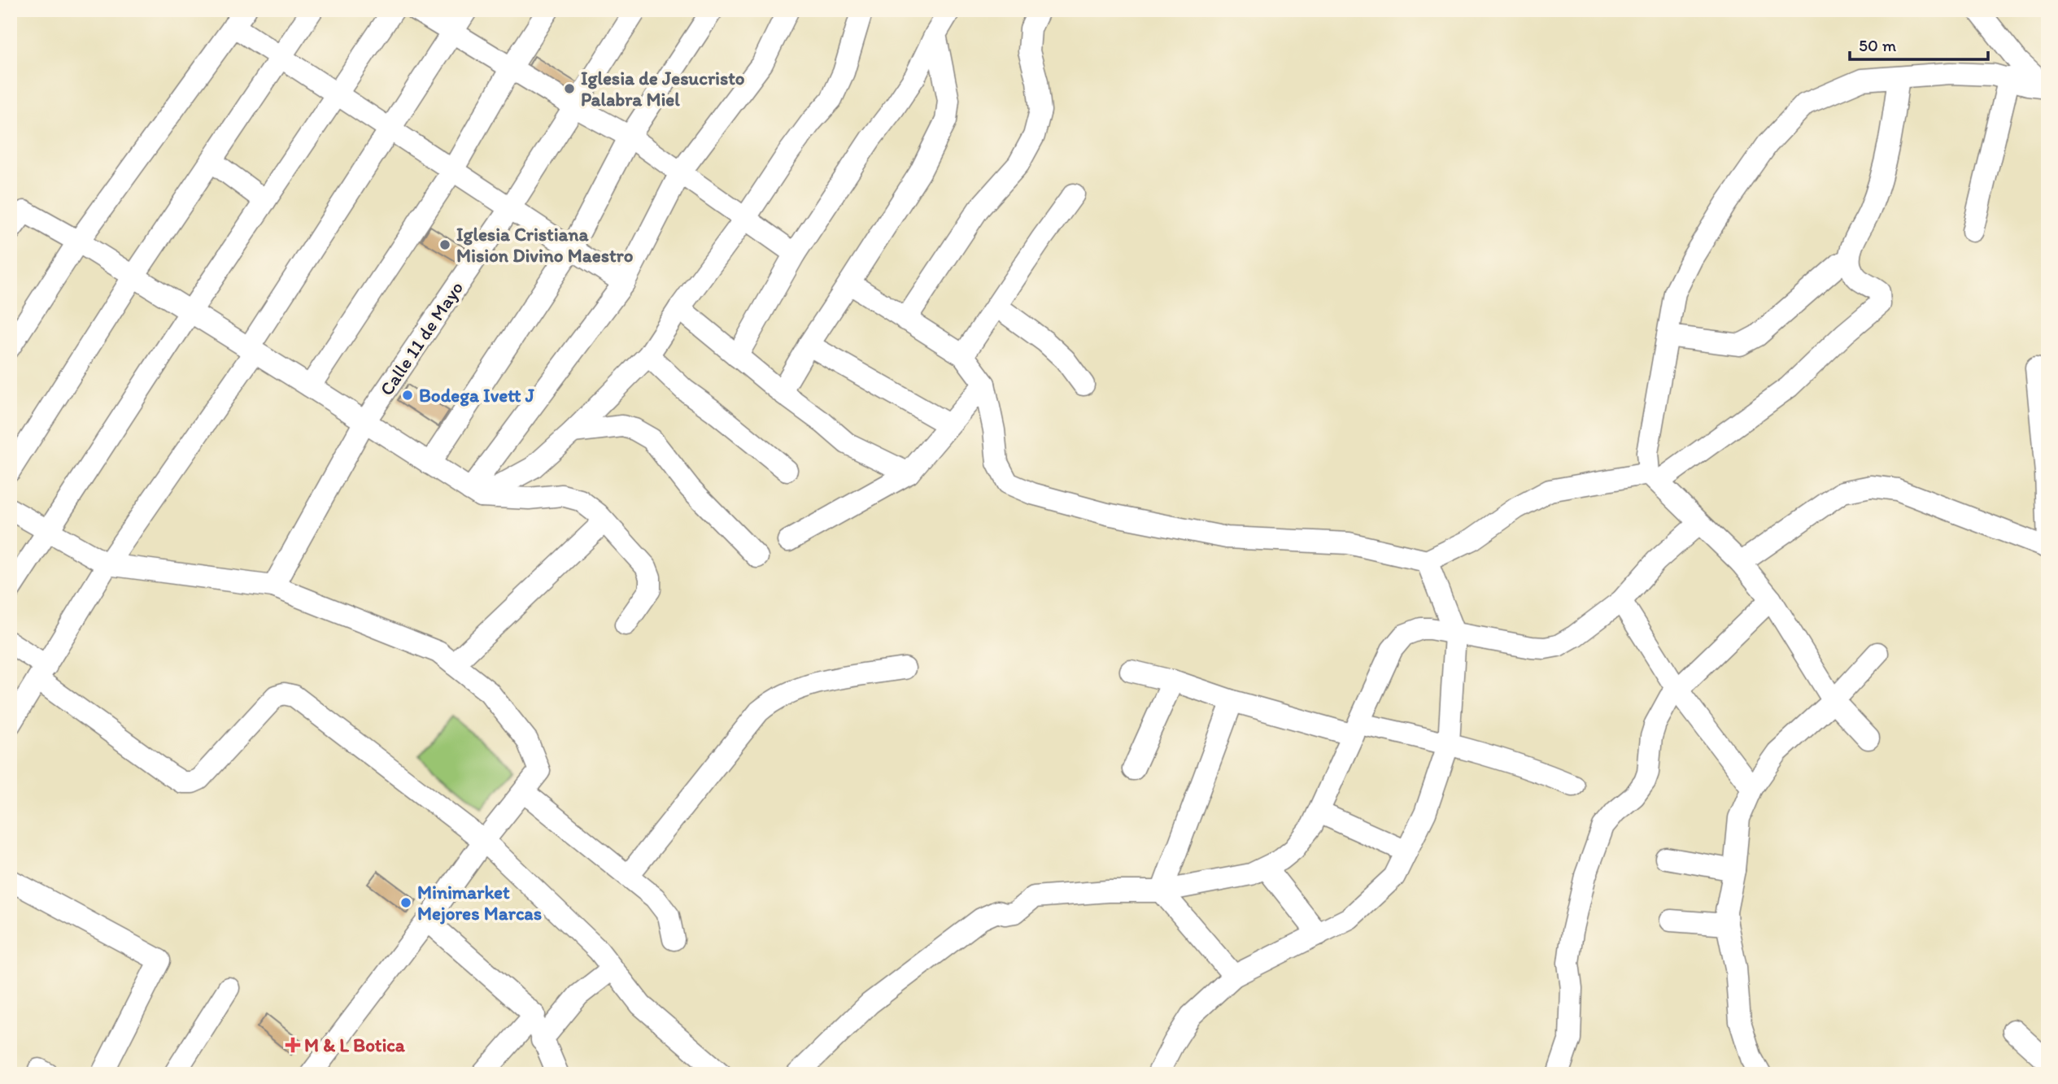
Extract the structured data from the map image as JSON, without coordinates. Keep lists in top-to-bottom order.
{
  "streets": {
    "street": ["Calle 11 de Mayo"]
  },
  "places": {
    "other": [
      "Iglesia de Jesucristo Palabra Miel",
      "Iglesia Cristiana Mision Divino Maestro",
      "Bodega Ivett J",
      "Minimarket Mejores Marcas"
    ],
    "health": ["M & L Botica"]
  },
  "scale_bar": "50 m"
}
